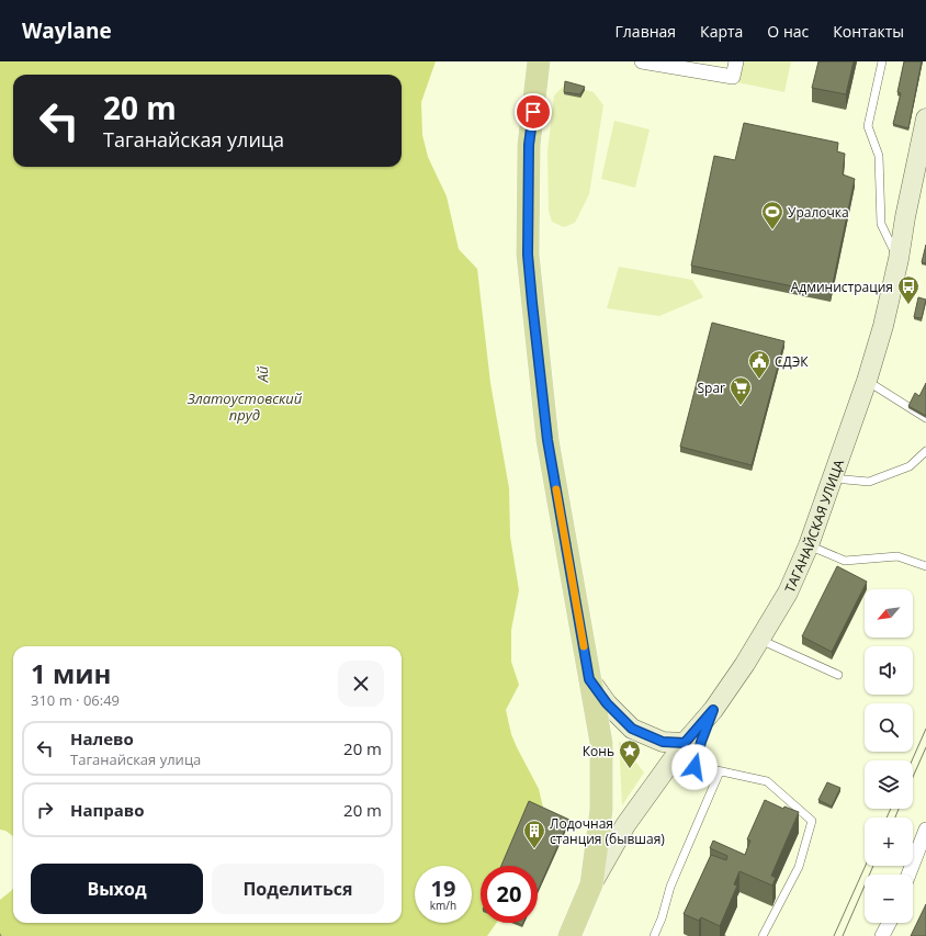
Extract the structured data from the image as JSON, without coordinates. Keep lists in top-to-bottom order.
{
  "streets": {
    "main road": ["ТАГАНАЙСКАЯ УЛИЦА"]
  },
  "water": ["Ай", "Златоустовский пруд"],
  "places": {
    "sports": ["Уралочка"],
    "bus stop": ["Администрация"],
    "public building": ["СДЭК"],
    "supermarket": ["Spar"],
    "place": ["Конь"],
    "building": ["Лодочная станция (бывшая)"]
  },
  "north": "bottom left",
  "page": {
    "header": "Waylane",
    "nav": [
      "Главная",
      "Карта",
      "О нас",
      "Контакты"
    ],
    "turn": ["20 m", "Таганайская улица"],
    "map_buttons": ["+", "−"],
    "heading": ["1 мин", "310 m · 06:49"],
    "list": [
      {
        "name": "Налево",
        "note": "Таганайская улица",
        "value": "20 m"
      },
      {
        "name": "Направо",
        "value": "20 m"
      }
    ],
    "buttons": ["Выход", "Поделиться"],
    "speed": "19 km/h",
    "limit": "20"
  }
}
